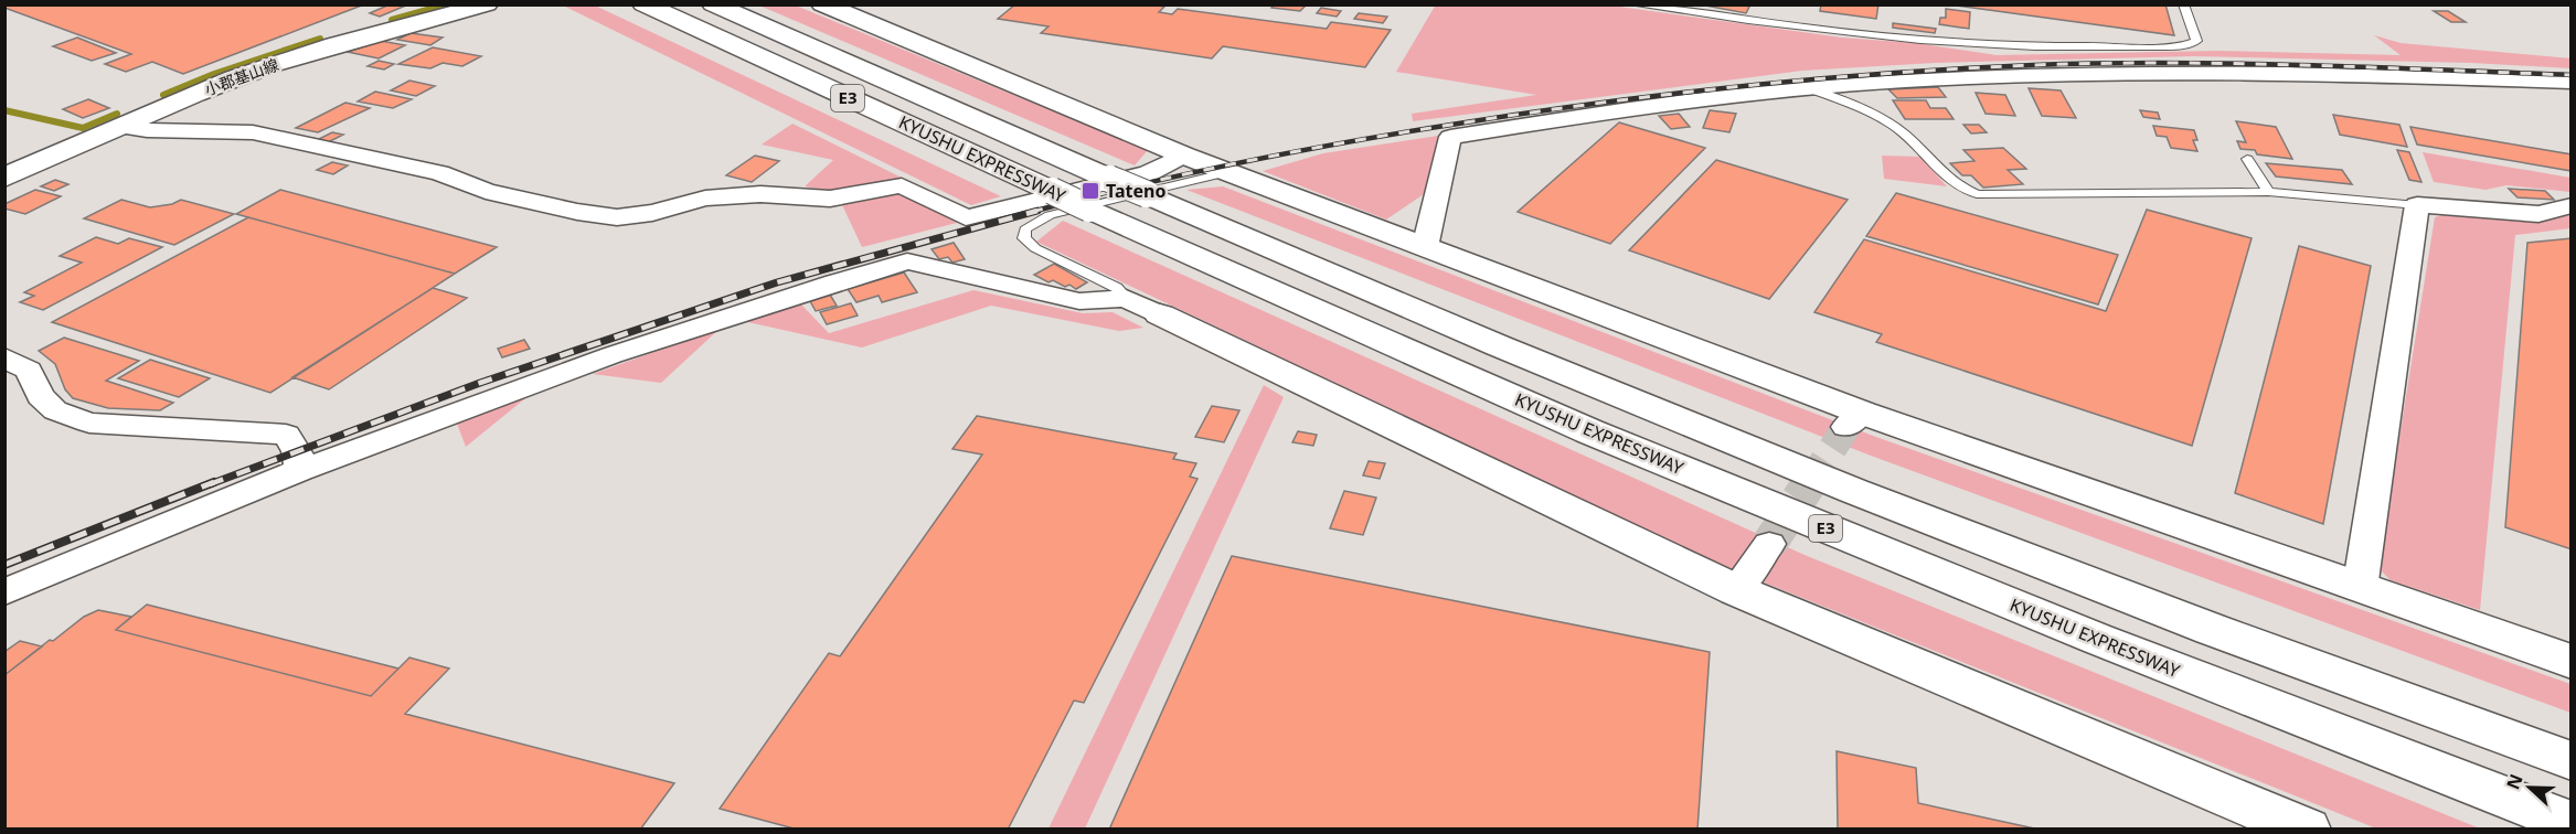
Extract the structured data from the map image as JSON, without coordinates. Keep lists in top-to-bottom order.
{
  "streets": {
    "main road": ["小郡基山線", "E3", "KYUSHU EXPRESSWAY"]
  },
  "places": {
    "transit": ["Tateno"]
  },
  "north": "left"
}
